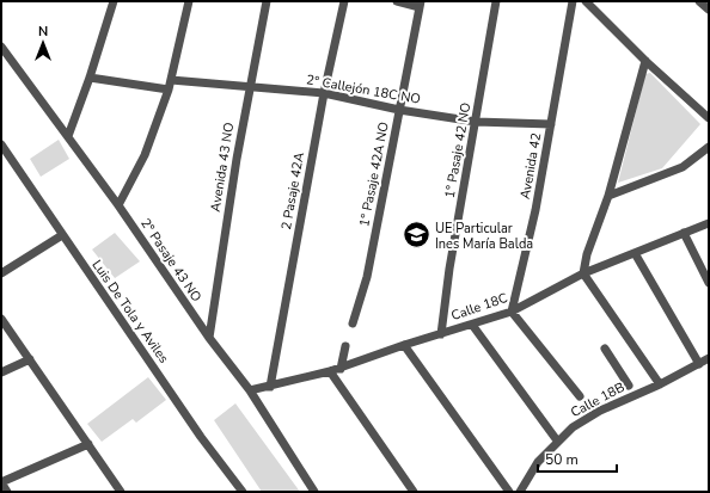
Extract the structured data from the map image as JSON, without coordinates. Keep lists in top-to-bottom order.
{
  "streets": {
    "street": [
      "2° Callejón 18C NO",
      "1° Pasaje 42 NO",
      "Avenida 42",
      "Avenida 43 NO",
      "1° Pasaje 42A NO",
      "2 Pasaje 42A",
      "2° Pasaje 43 NO",
      "Calle 18C",
      "Luis De Tola y Aviles",
      "Calle 18B"
    ]
  },
  "crossings": [
    ["2° Callejón 18C NO", "1° Pasaje 42 NO"],
    ["2° Callejón 18C NO", "Avenida 42"],
    ["2° Callejón 18C NO", "Avenida 43 NO"],
    ["2° Callejón 18C NO", "1° Pasaje 42A NO"],
    ["2° Callejón 18C NO", "2 Pasaje 42A"],
    ["1° Pasaje 42 NO", "Calle 18C"],
    ["Avenida 42", "Calle 18C"],
    ["Avenida 43 NO", "2° Pasaje 43 NO"],
    ["2 Pasaje 42A", "Calle 18C"],
    ["2° Pasaje 43 NO", "Calle 18C"]
  ],
  "places": {
    "school or university": ["UE Particular Ines María Balda"]
  },
  "scale_bar": "50 m",
  "north": "top"
}
